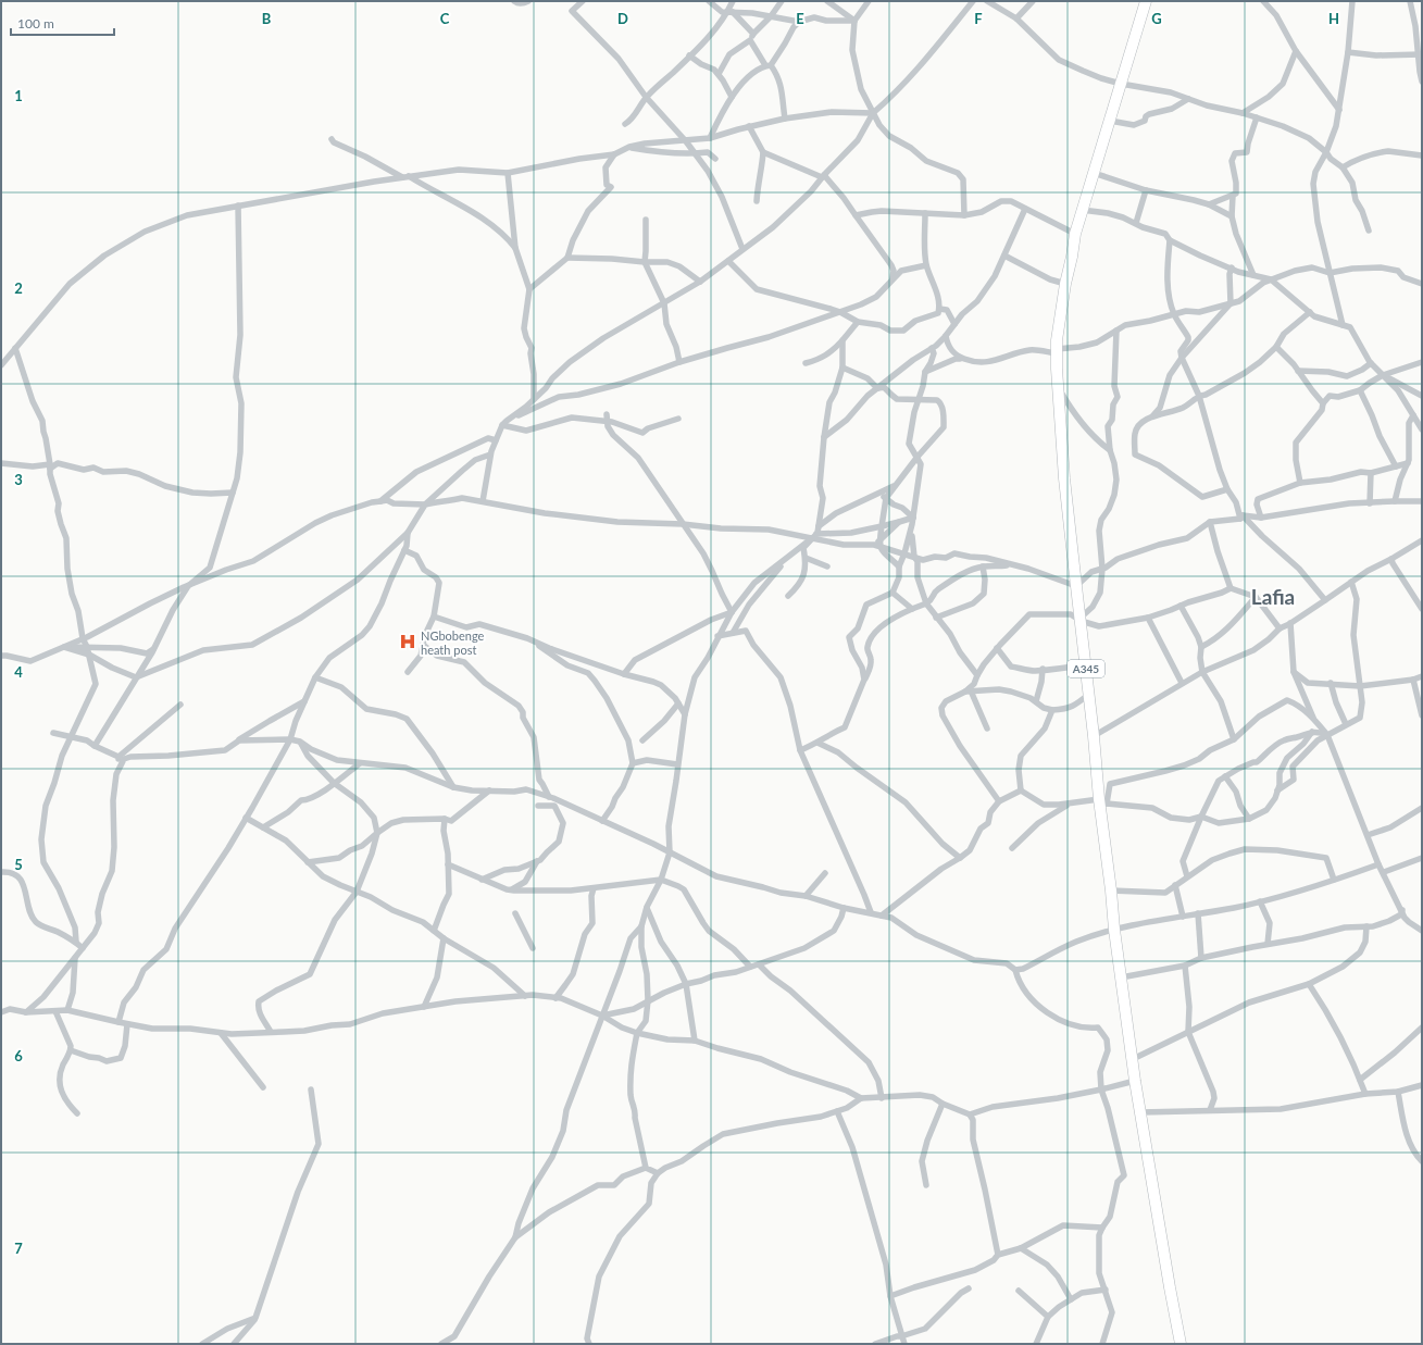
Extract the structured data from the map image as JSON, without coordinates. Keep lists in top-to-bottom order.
{
  "streets": {
    "highway": ["A345"]
  },
  "districts": ["Lafia"],
  "places": {
    "hospital": ["NGbobenge heath post"]
  },
  "scale_bar": "100 m",
  "grid": {
    "columns": [
      "B",
      "C",
      "D",
      "E",
      "F",
      "G",
      "H"
    ],
    "rows": [
      "1",
      "2",
      "3",
      "4",
      "5",
      "6",
      "7"
    ]
  }
}
